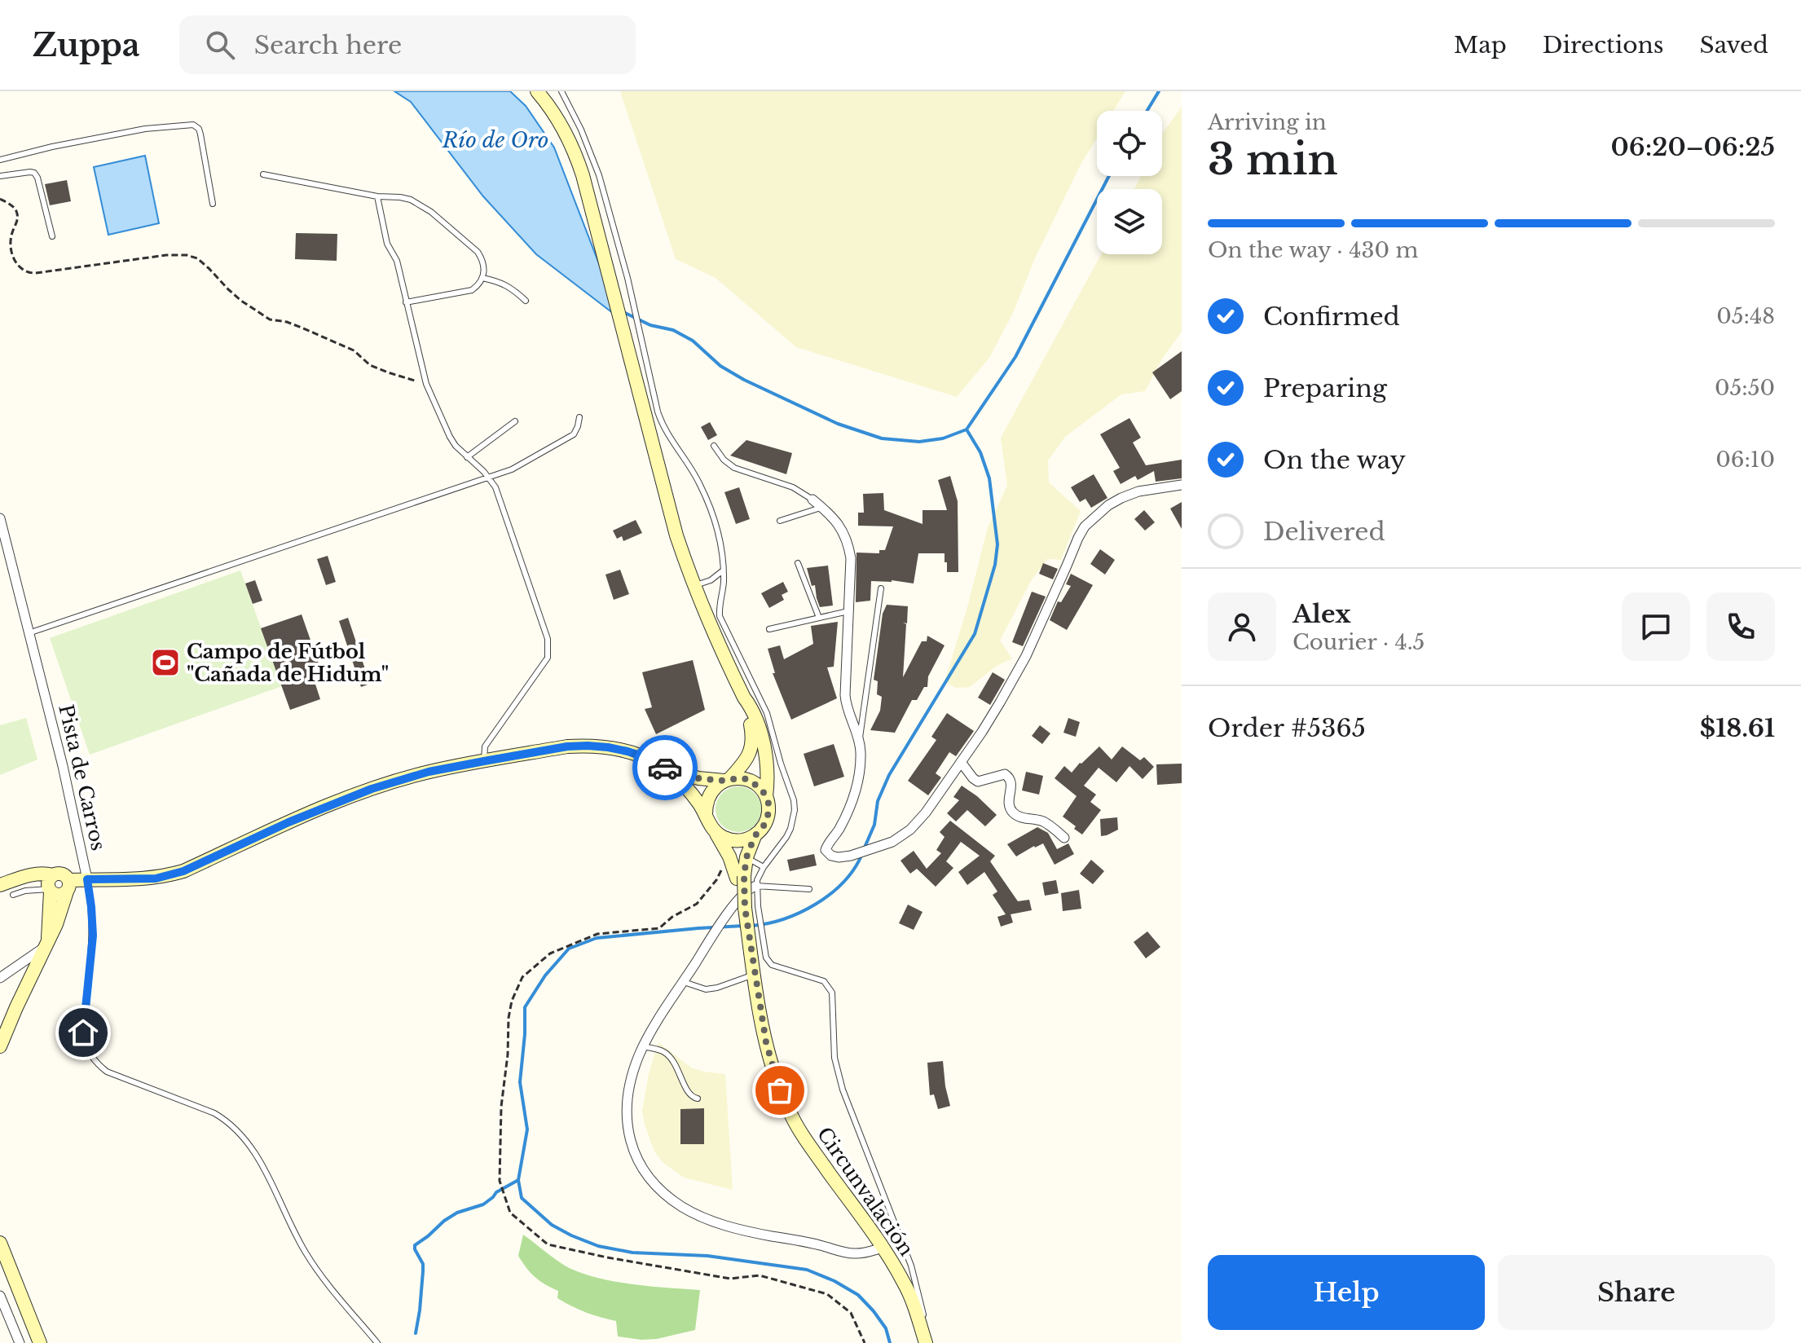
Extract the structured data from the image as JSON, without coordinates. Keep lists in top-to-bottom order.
{
  "streets": {
    "main road": ["Circunvalación"],
    "street": ["Pista de Carros"]
  },
  "water": ["Río de Oro"],
  "places": {
    "sports": ["Campo de Fútbol \"Cañada de Hidum\""]
  },
  "page": {
    "header": "Zuppa",
    "search": "Search here",
    "nav": ["Map", "Directions", "Saved"],
    "heading": ["3 min", "Arriving in", "06:20–06:25"],
    "panel": [
      "Alex",
      "Courier · 4.5",
      "Order #5365",
      "$18.61"
    ],
    "bar": "On the way · 430 m",
    "list": [
      ["Confirmed", "05:48"],
      ["Preparing", "05:50"],
      ["On the way", "06:10"],
      "Delivered"
    ],
    "buttons": ["Help", "Share"]
  }
}
